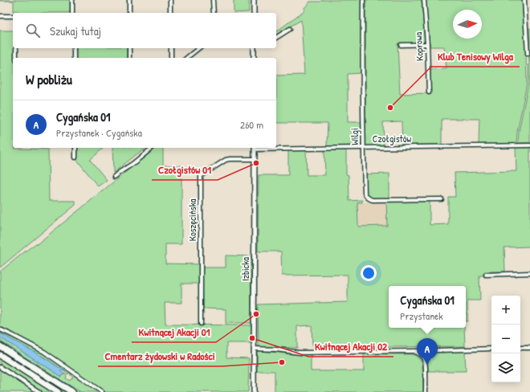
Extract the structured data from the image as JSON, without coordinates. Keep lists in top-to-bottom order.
{
  "streets": {
    "street": [
      "Koprowa",
      "Wilgi",
      "Czołgistów",
      "Koszęcińska",
      "Izbicka"
    ]
  },
  "crossings": [
    ["Wilgi", "Czołgistów"],
    ["Koszęcińska", "Izbicka"]
  ],
  "places": [
    "Klub Tenisowy Wilga",
    "Czołgistów 01",
    "Kwitnącej Akacji 01",
    "Kwitnącej Akacji 02",
    "Cmentarz żydowski w Radości"
  ],
  "north": "right",
  "page": {
    "search": "Szukaj tutaj",
    "heading": "W pobliżu",
    "list": [
      {
        "mark": "A",
        "name": "Cygańska 01",
        "note": "Przystanek · Cygańska",
        "value": "260 m"
      }
    ],
    "popup": ["Cygańska 01", "Przystanek"],
    "map_buttons": ["+", "−"],
    "pins": "A"
  }
}
